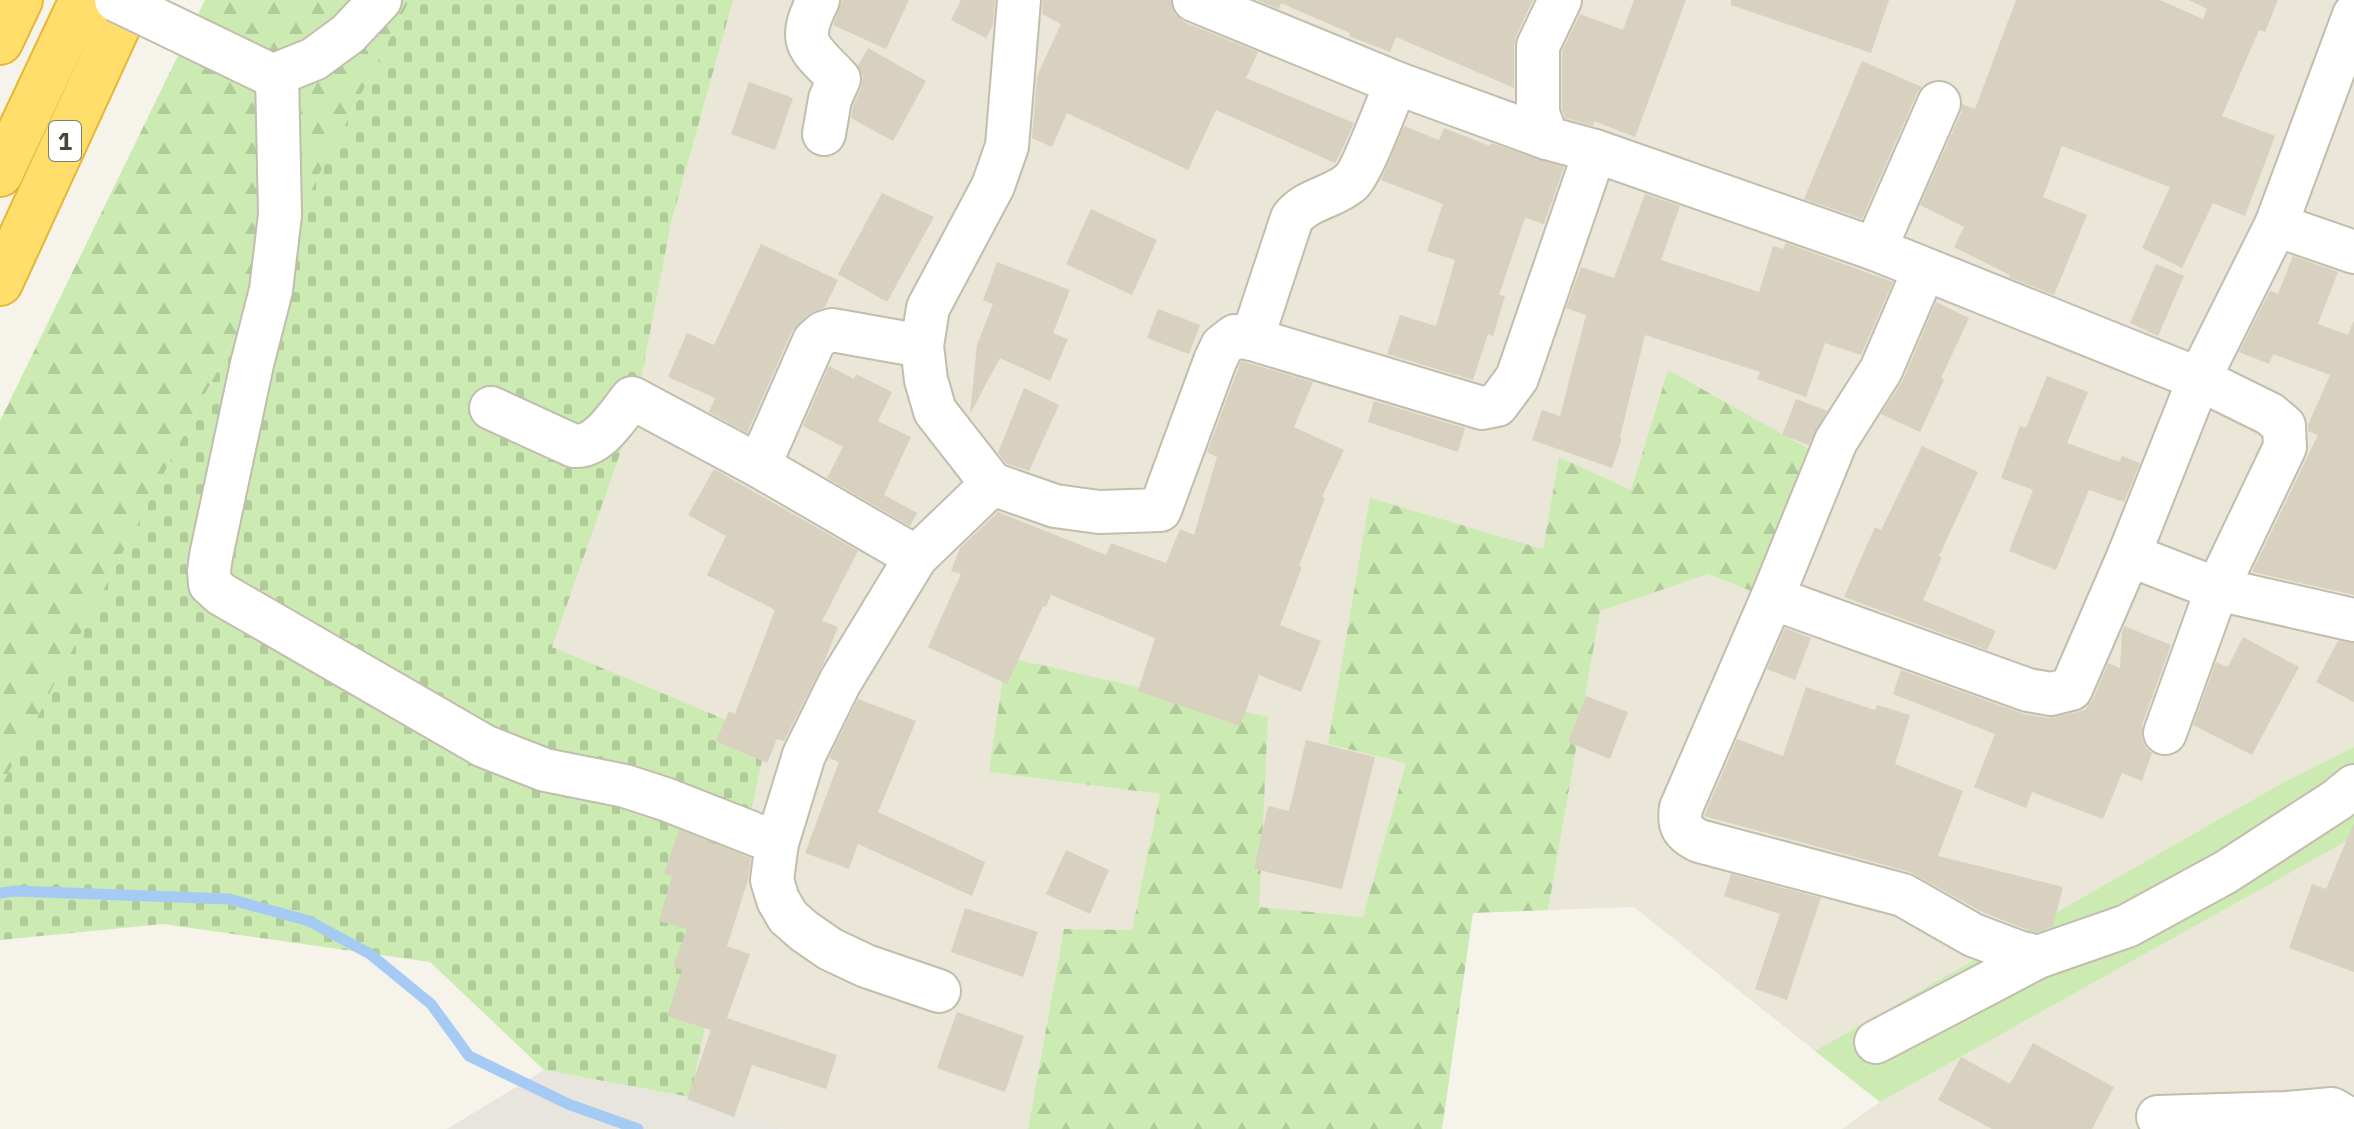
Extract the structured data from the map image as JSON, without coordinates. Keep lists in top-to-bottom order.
{
  "streets": {
    "highway": ["1"]
  }
}
